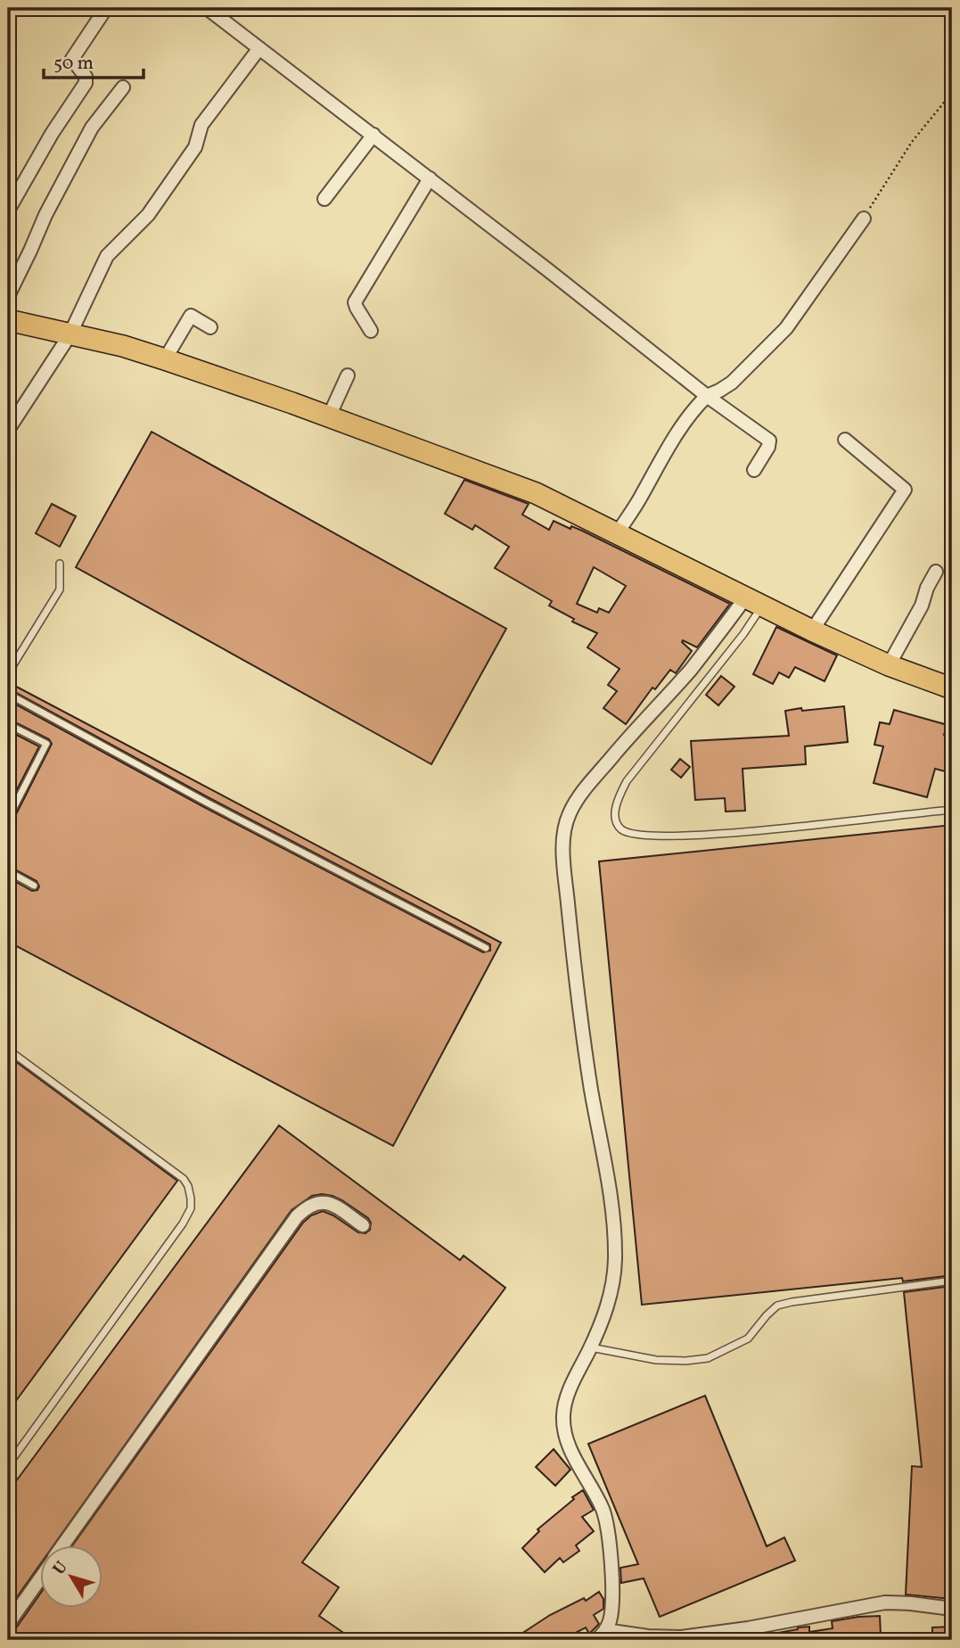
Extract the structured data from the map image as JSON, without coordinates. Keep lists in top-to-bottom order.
{
  "scale_bar": "50 m",
  "north": "top left"
}
